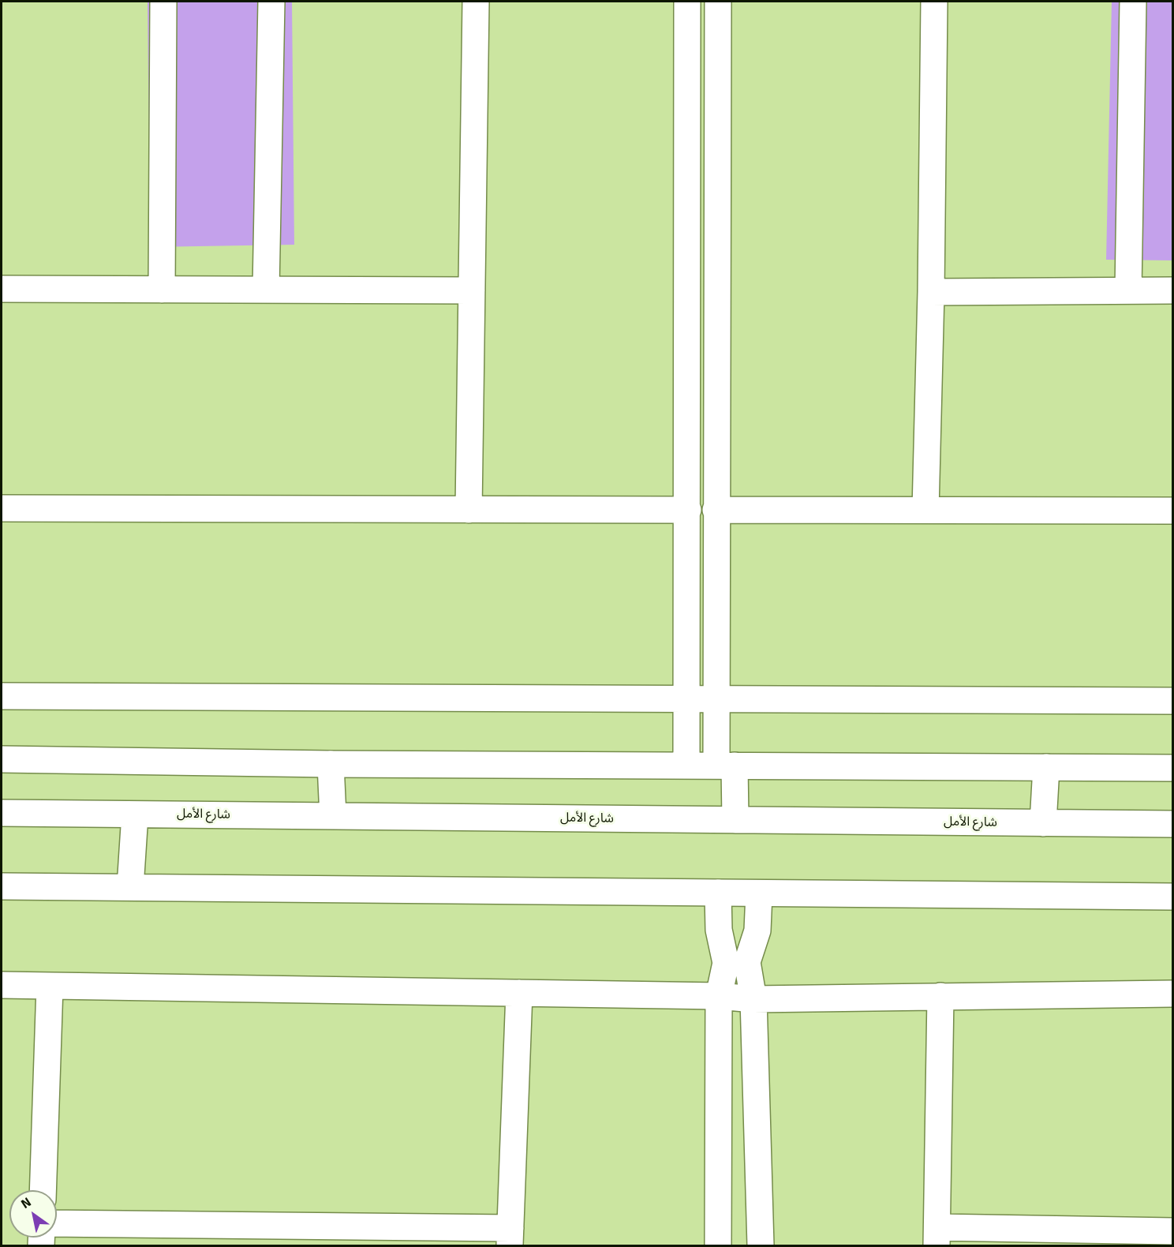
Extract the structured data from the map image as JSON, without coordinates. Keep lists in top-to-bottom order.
{
  "streets": {
    "street": ["شارع الأمل"]
  },
  "north": "top left"
}
